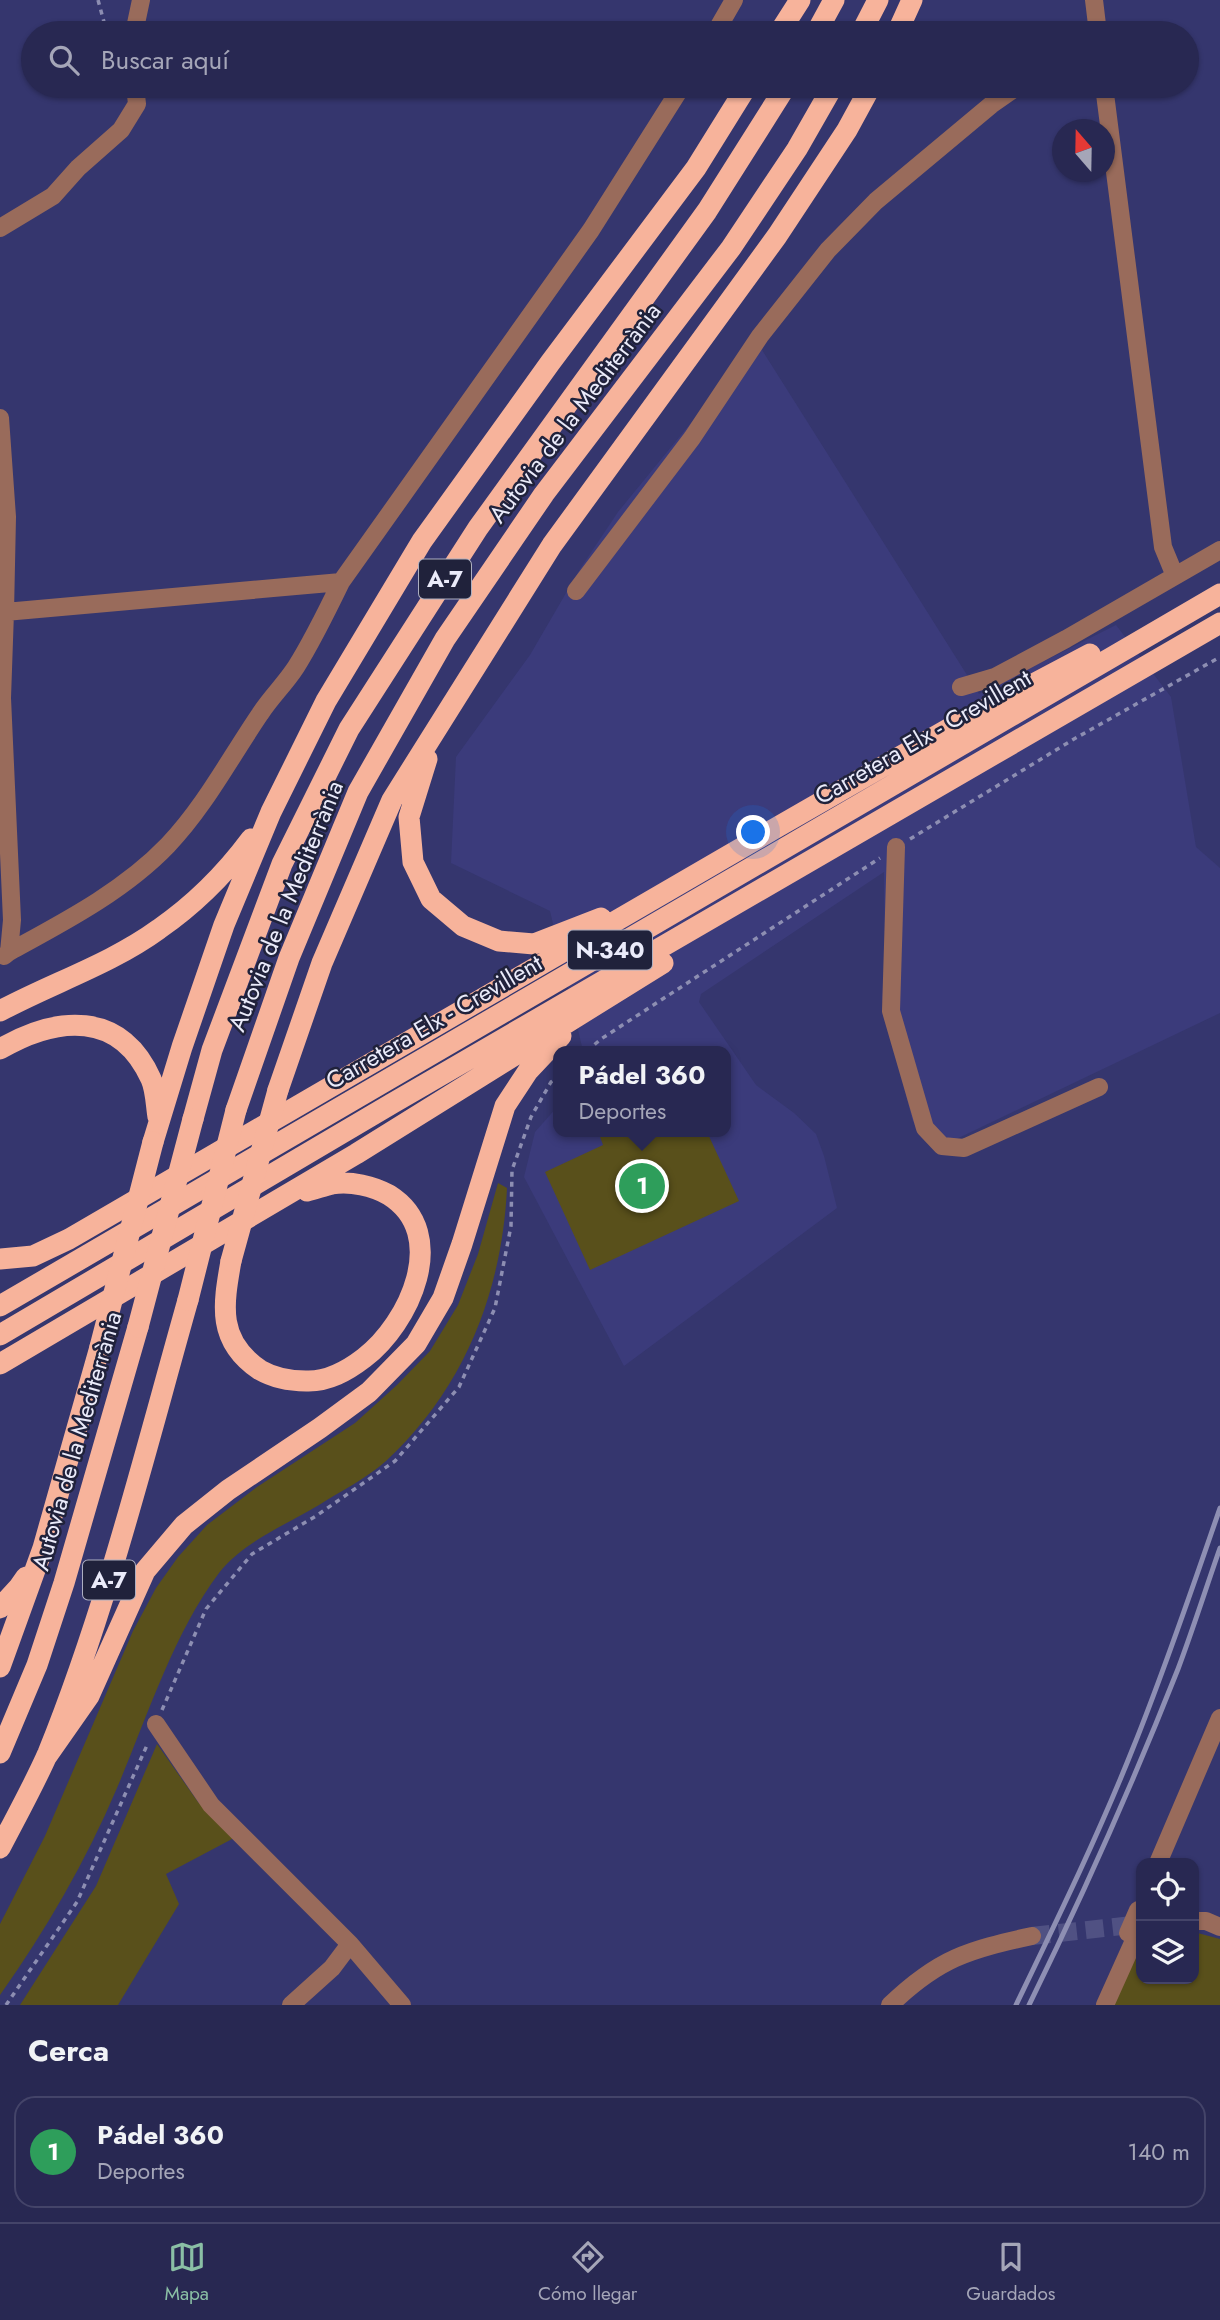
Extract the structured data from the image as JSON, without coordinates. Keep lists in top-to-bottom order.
{
  "streets": {
    "highway": [
      "Autovia de la Mediterrània",
      "A-7",
      "Carretera Elx - Crevillent",
      "N-340"
    ]
  },
  "north": "top",
  "page": {
    "search": "Buscar aquí",
    "popup": ["Pádel 360", "Deportes"],
    "pins": "1",
    "heading": "Cerca",
    "list": [
      {
        "mark": "1",
        "name": "Pádel 360",
        "note": "Deportes",
        "value": "140 m"
      }
    ],
    "nav": ["Mapa", "Cómo llegar", "Guardados"]
  }
}
